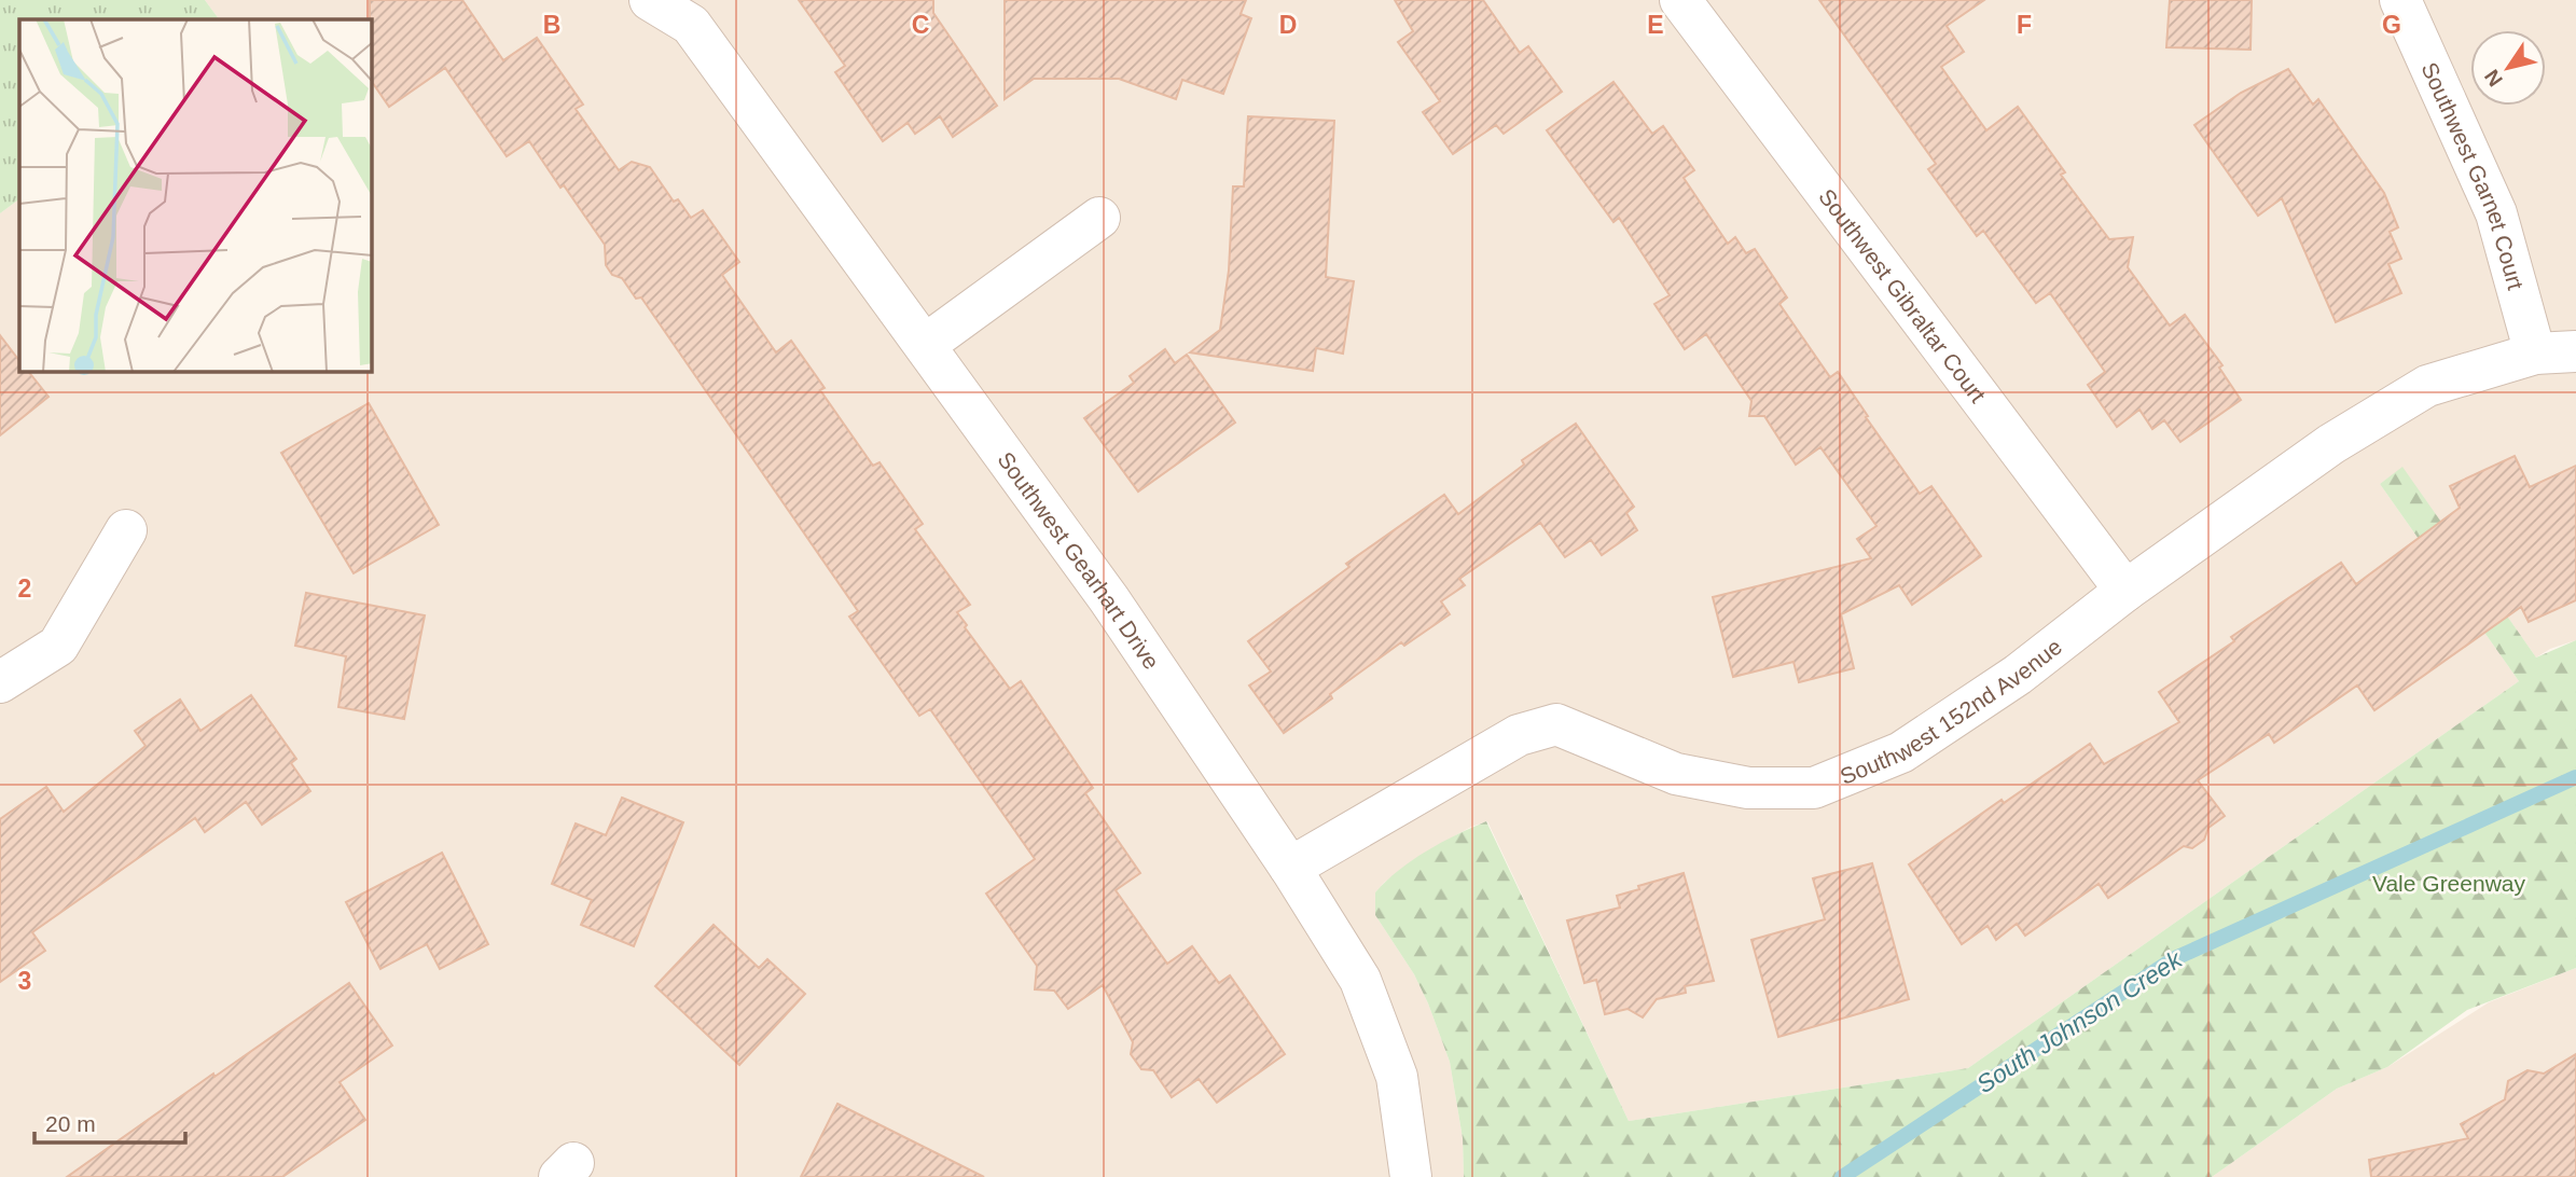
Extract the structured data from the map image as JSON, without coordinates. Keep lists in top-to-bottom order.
{
  "streets": {
    "street": [
      "Southwest Garnet Court",
      "Southwest Gibraltar Court",
      "Southwest Gearhart Drive",
      "Southwest 152nd Avenue"
    ]
  },
  "crossings": [
    ["Southwest Garnet Court", "Southwest 152nd Avenue"],
    ["Southwest Gibraltar Court", "Southwest 152nd Avenue"],
    ["Southwest Gearhart Drive", "Southwest 152nd Avenue"]
  ],
  "water": ["South Johnson Creek"],
  "parks": ["Vale Greenway"],
  "scale_bar": "20 m",
  "north": "bottom left",
  "grid": {
    "columns": [
      "B",
      "C",
      "D",
      "E",
      "F",
      "G"
    ],
    "rows": ["2", "3"]
  }
}
